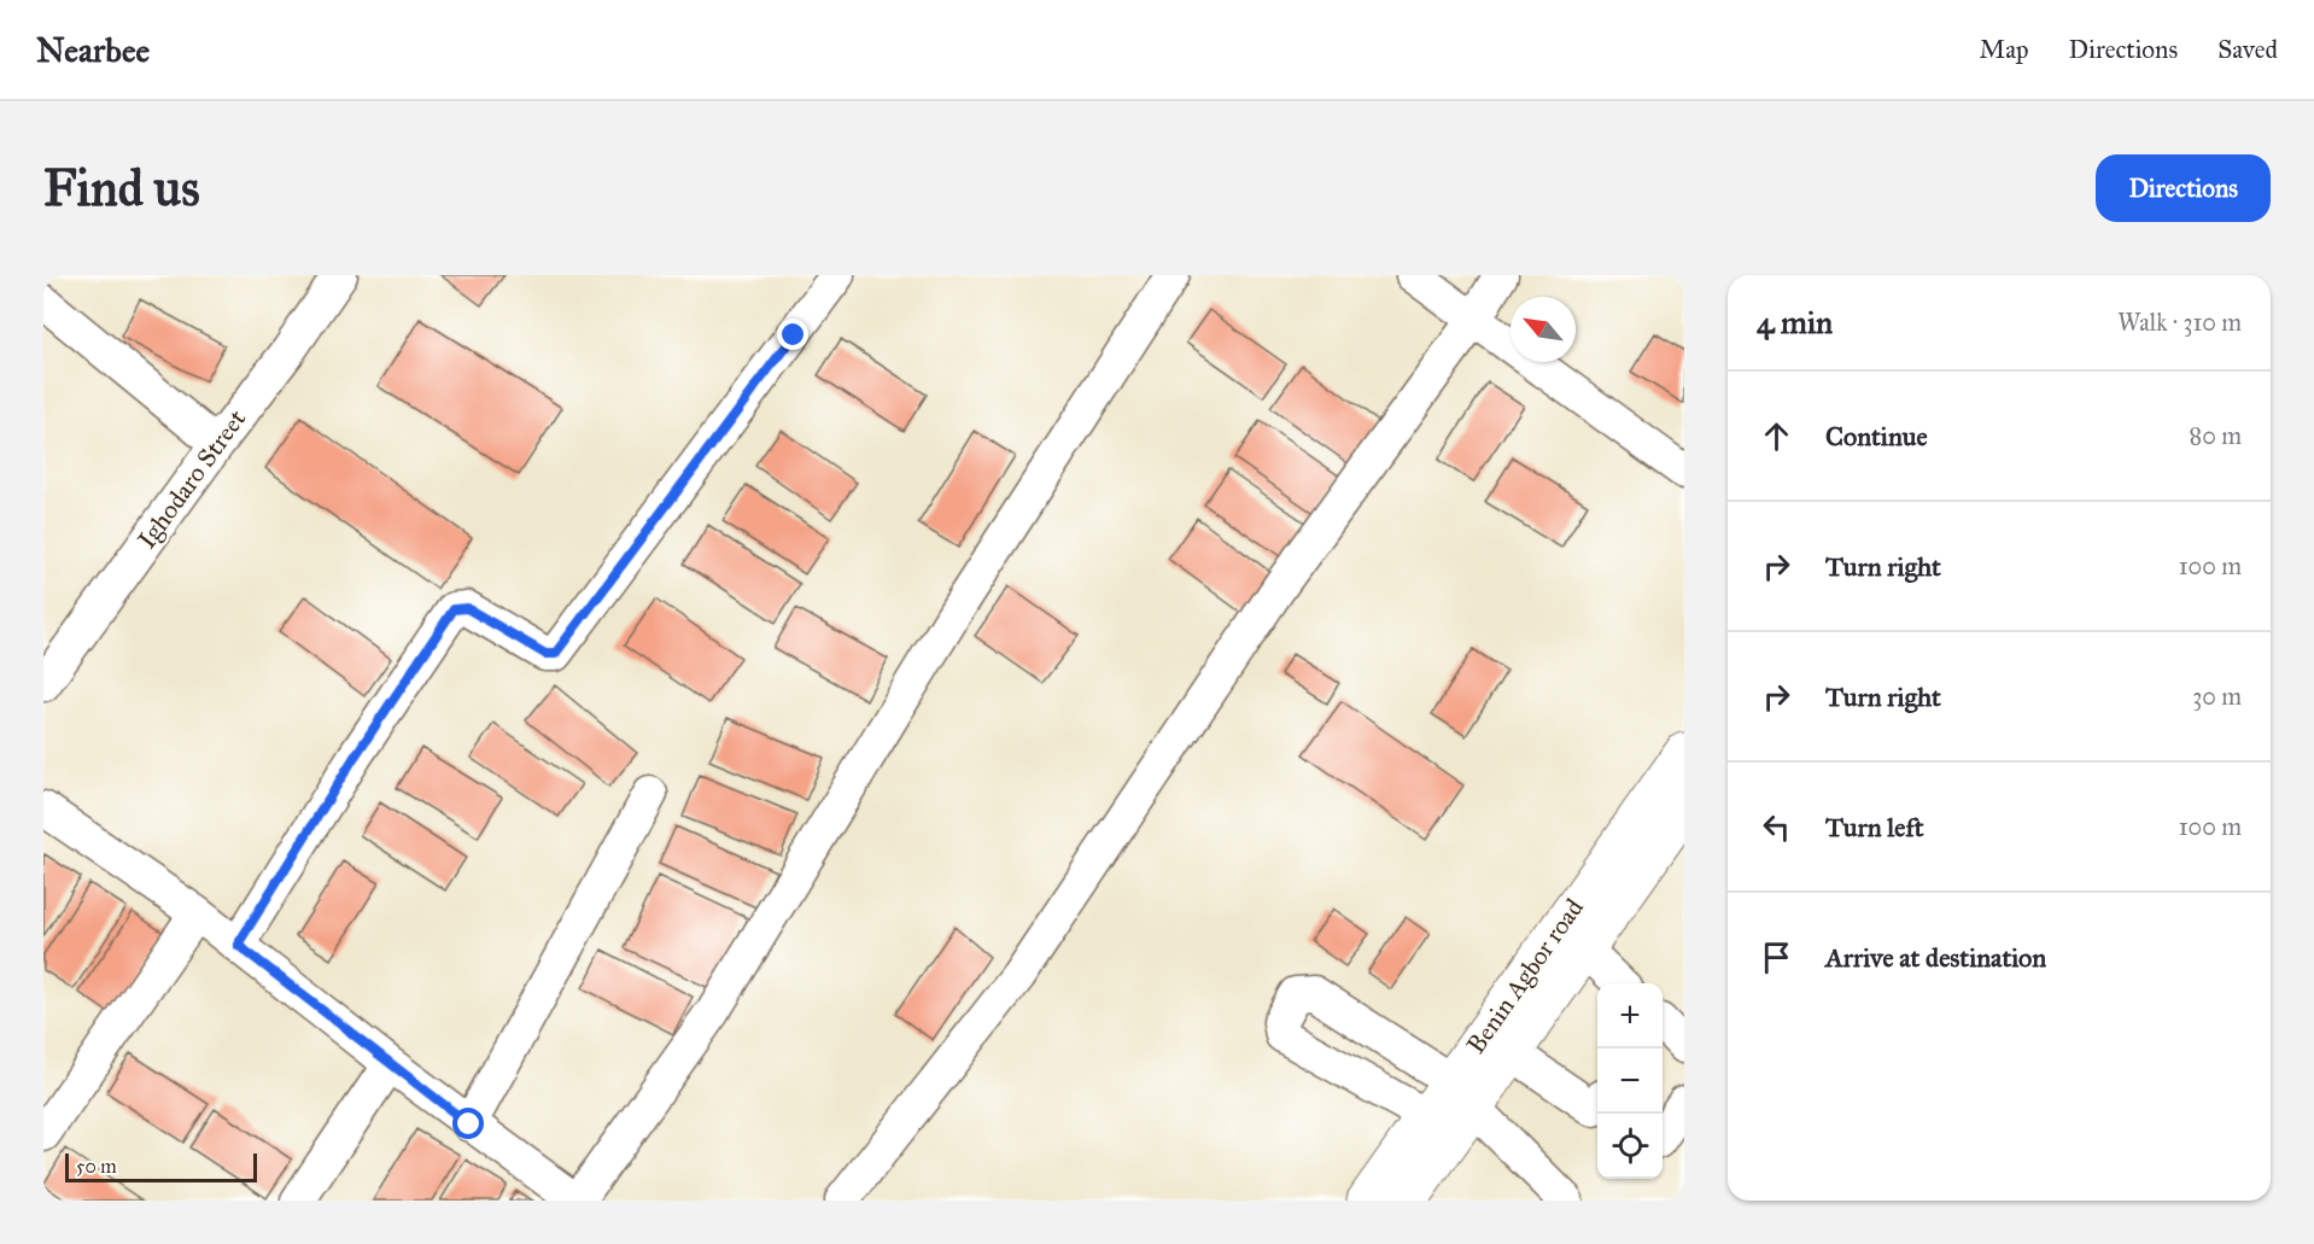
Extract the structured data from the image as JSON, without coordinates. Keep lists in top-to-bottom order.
{
  "streets": {
    "highway": ["Benin Agbor road"],
    "street": ["Ighodaro Street"]
  },
  "scale_bar": "50 m",
  "north": "top left",
  "page": {
    "header": "Nearbee",
    "nav": ["Map", "Directions", "Saved"],
    "buttons": "Directions",
    "title": "Find us",
    "heading": ["4 min", "Walk · 310 m"],
    "list": [
      ["Continue", "80 m"],
      ["Turn right", "100 m"],
      ["Turn right", "30 m"],
      ["Turn left", "100 m"],
      "Arrive at destination"
    ],
    "map_buttons": ["+", "−"],
    "scale": "50 m"
  }
}
